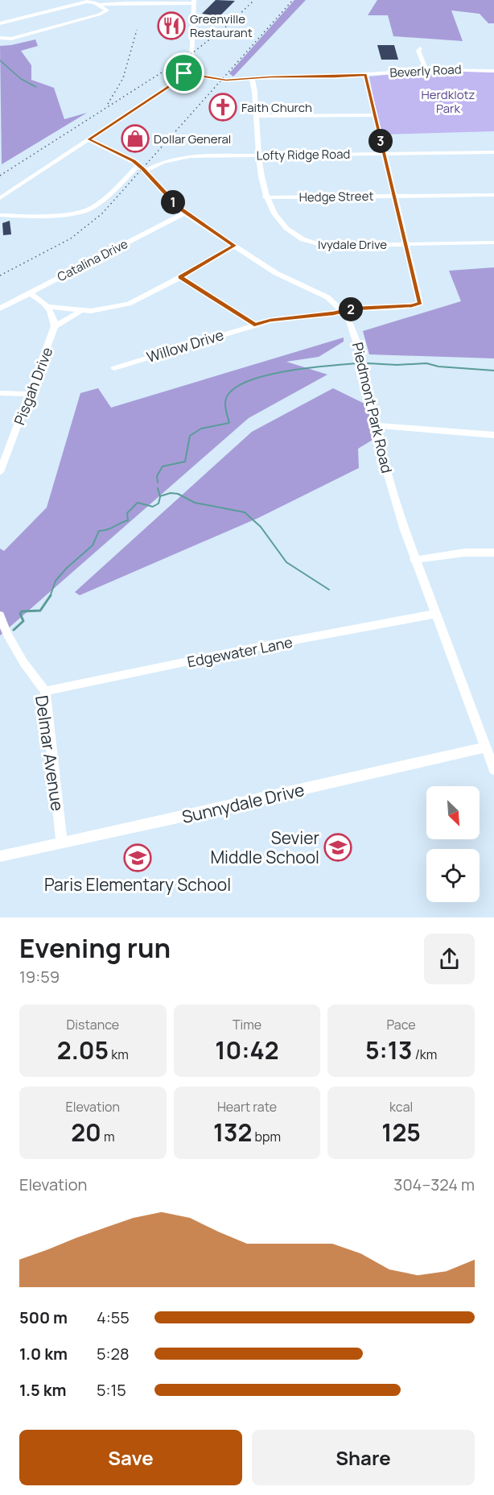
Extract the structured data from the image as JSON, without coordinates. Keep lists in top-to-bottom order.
{
  "streets": {
    "street": [
      "Beverly Road",
      "Lofty Ridge Road",
      "Hedge Street",
      "Ivydale Drive",
      "Catalina Drive",
      "Willow Drive",
      "Pisgah Drive",
      "Piedmont Park Road",
      "Edgewater Lane",
      "Delmar Avenue",
      "Sunnydale Drive"
    ]
  },
  "crossings": [
    ["Beverly Road", "Ivydale Drive"],
    ["Lofty Ridge Road", "Ivydale Drive"],
    ["Lofty Ridge Road", "Piedmont Park Road"],
    ["Hedge Street", "Ivydale Drive"],
    ["Ivydale Drive", "Willow Drive"],
    ["Catalina Drive", "Piedmont Park Road"],
    ["Willow Drive", "Piedmont Park Road"],
    ["Piedmont Park Road", "Edgewater Lane"],
    ["Piedmont Park Road", "Sunnydale Drive"],
    ["Edgewater Lane", "Delmar Avenue"],
    ["Delmar Avenue", "Sunnydale Drive"]
  ],
  "parks": ["Herdklotz Park"],
  "places": {
    "restaurant": ["Greenville Restaurant"],
    "church": ["Faith Church"],
    "shop": ["Dollar General"],
    "school or university": ["Sevier Middle School", "Paris Elementary School"]
  },
  "north": "bottom right",
  "page": {
    "pins": ["3", "1", "2"],
    "heading": ["Evening run", "19:59"],
    "stats": [
      ["Distance", "2.05 km"],
      ["Time", "10:42"],
      ["Pace", "5:13 /km"],
      ["Elevation", "20 m"],
      ["Heart rate", "132 bpm"],
      ["kcal", "125"]
    ],
    "chart": ["Elevation", "304–324 m"],
    "list": [
      {
        "name": "500 m",
        "note": "4:55"
      },
      {
        "name": "1.0 km",
        "note": "5:28"
      },
      {
        "name": "1.5 km",
        "note": "5:15"
      }
    ],
    "buttons": ["Save", "Share"]
  }
}
